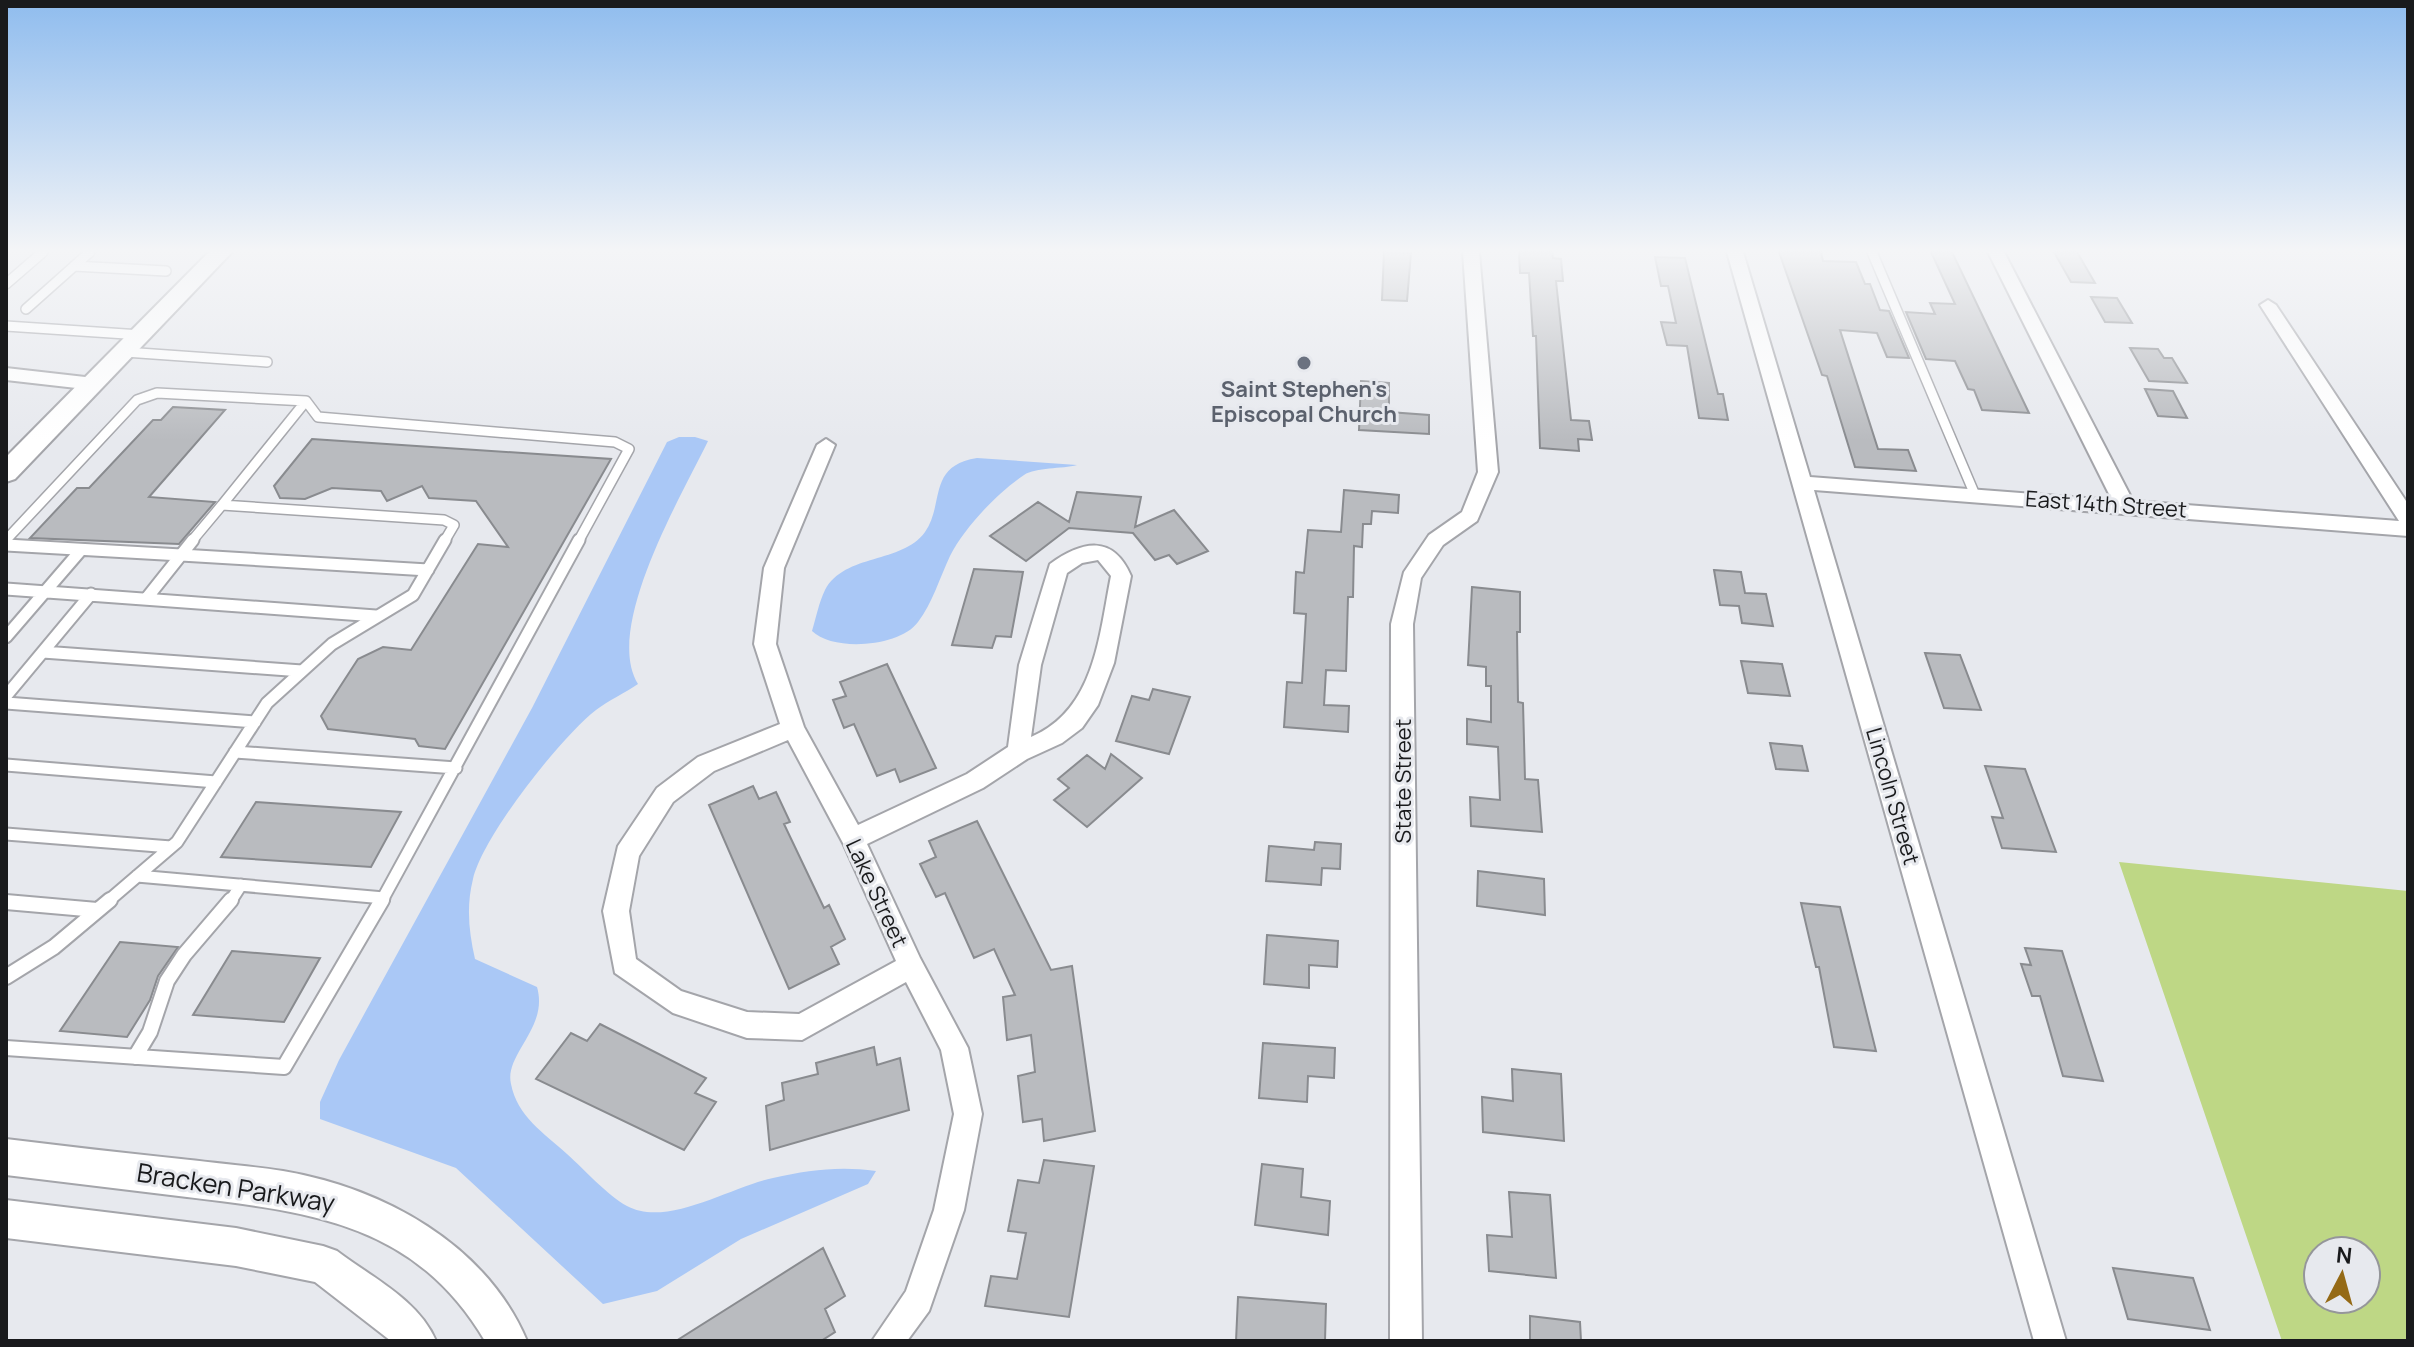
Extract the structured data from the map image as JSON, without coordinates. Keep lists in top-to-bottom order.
{
  "streets": {
    "street": [
      "East 14th Street",
      "State Street",
      "Lincoln Street",
      "Lake Street",
      "Bracken Parkway"
    ]
  },
  "crossings": [
    ["East 14th Street", "Lincoln Street"]
  ],
  "places": ["Saint Stephen's Episcopal Church"],
  "north": "top"
}
